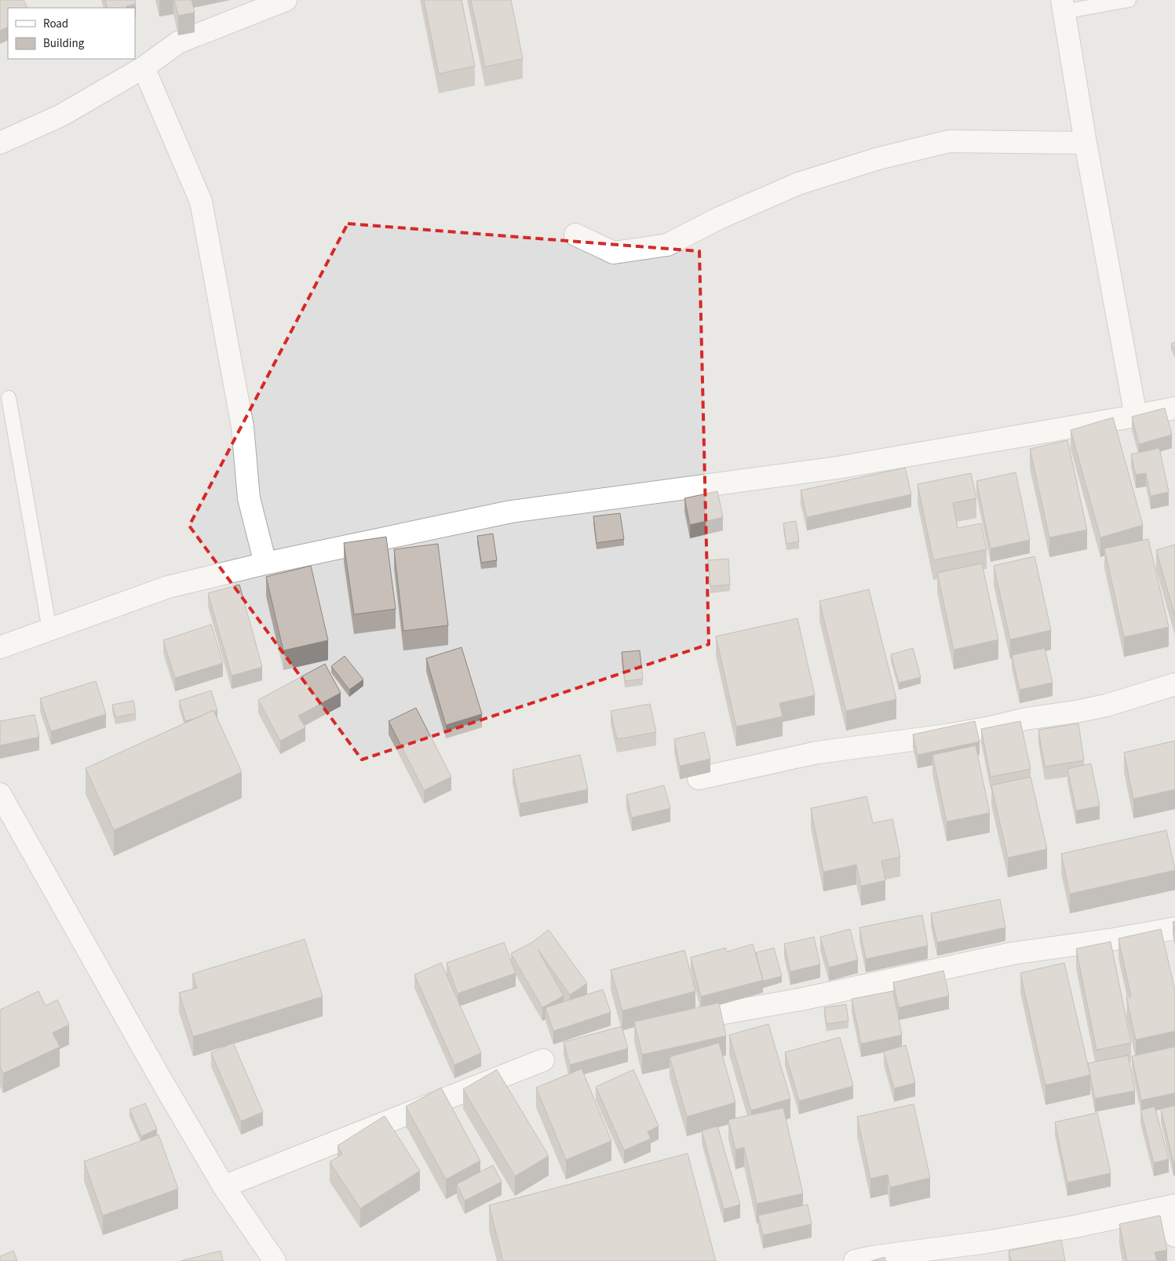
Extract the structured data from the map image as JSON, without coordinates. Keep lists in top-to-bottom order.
{
  "legend": ["Road", "Building"]
}
